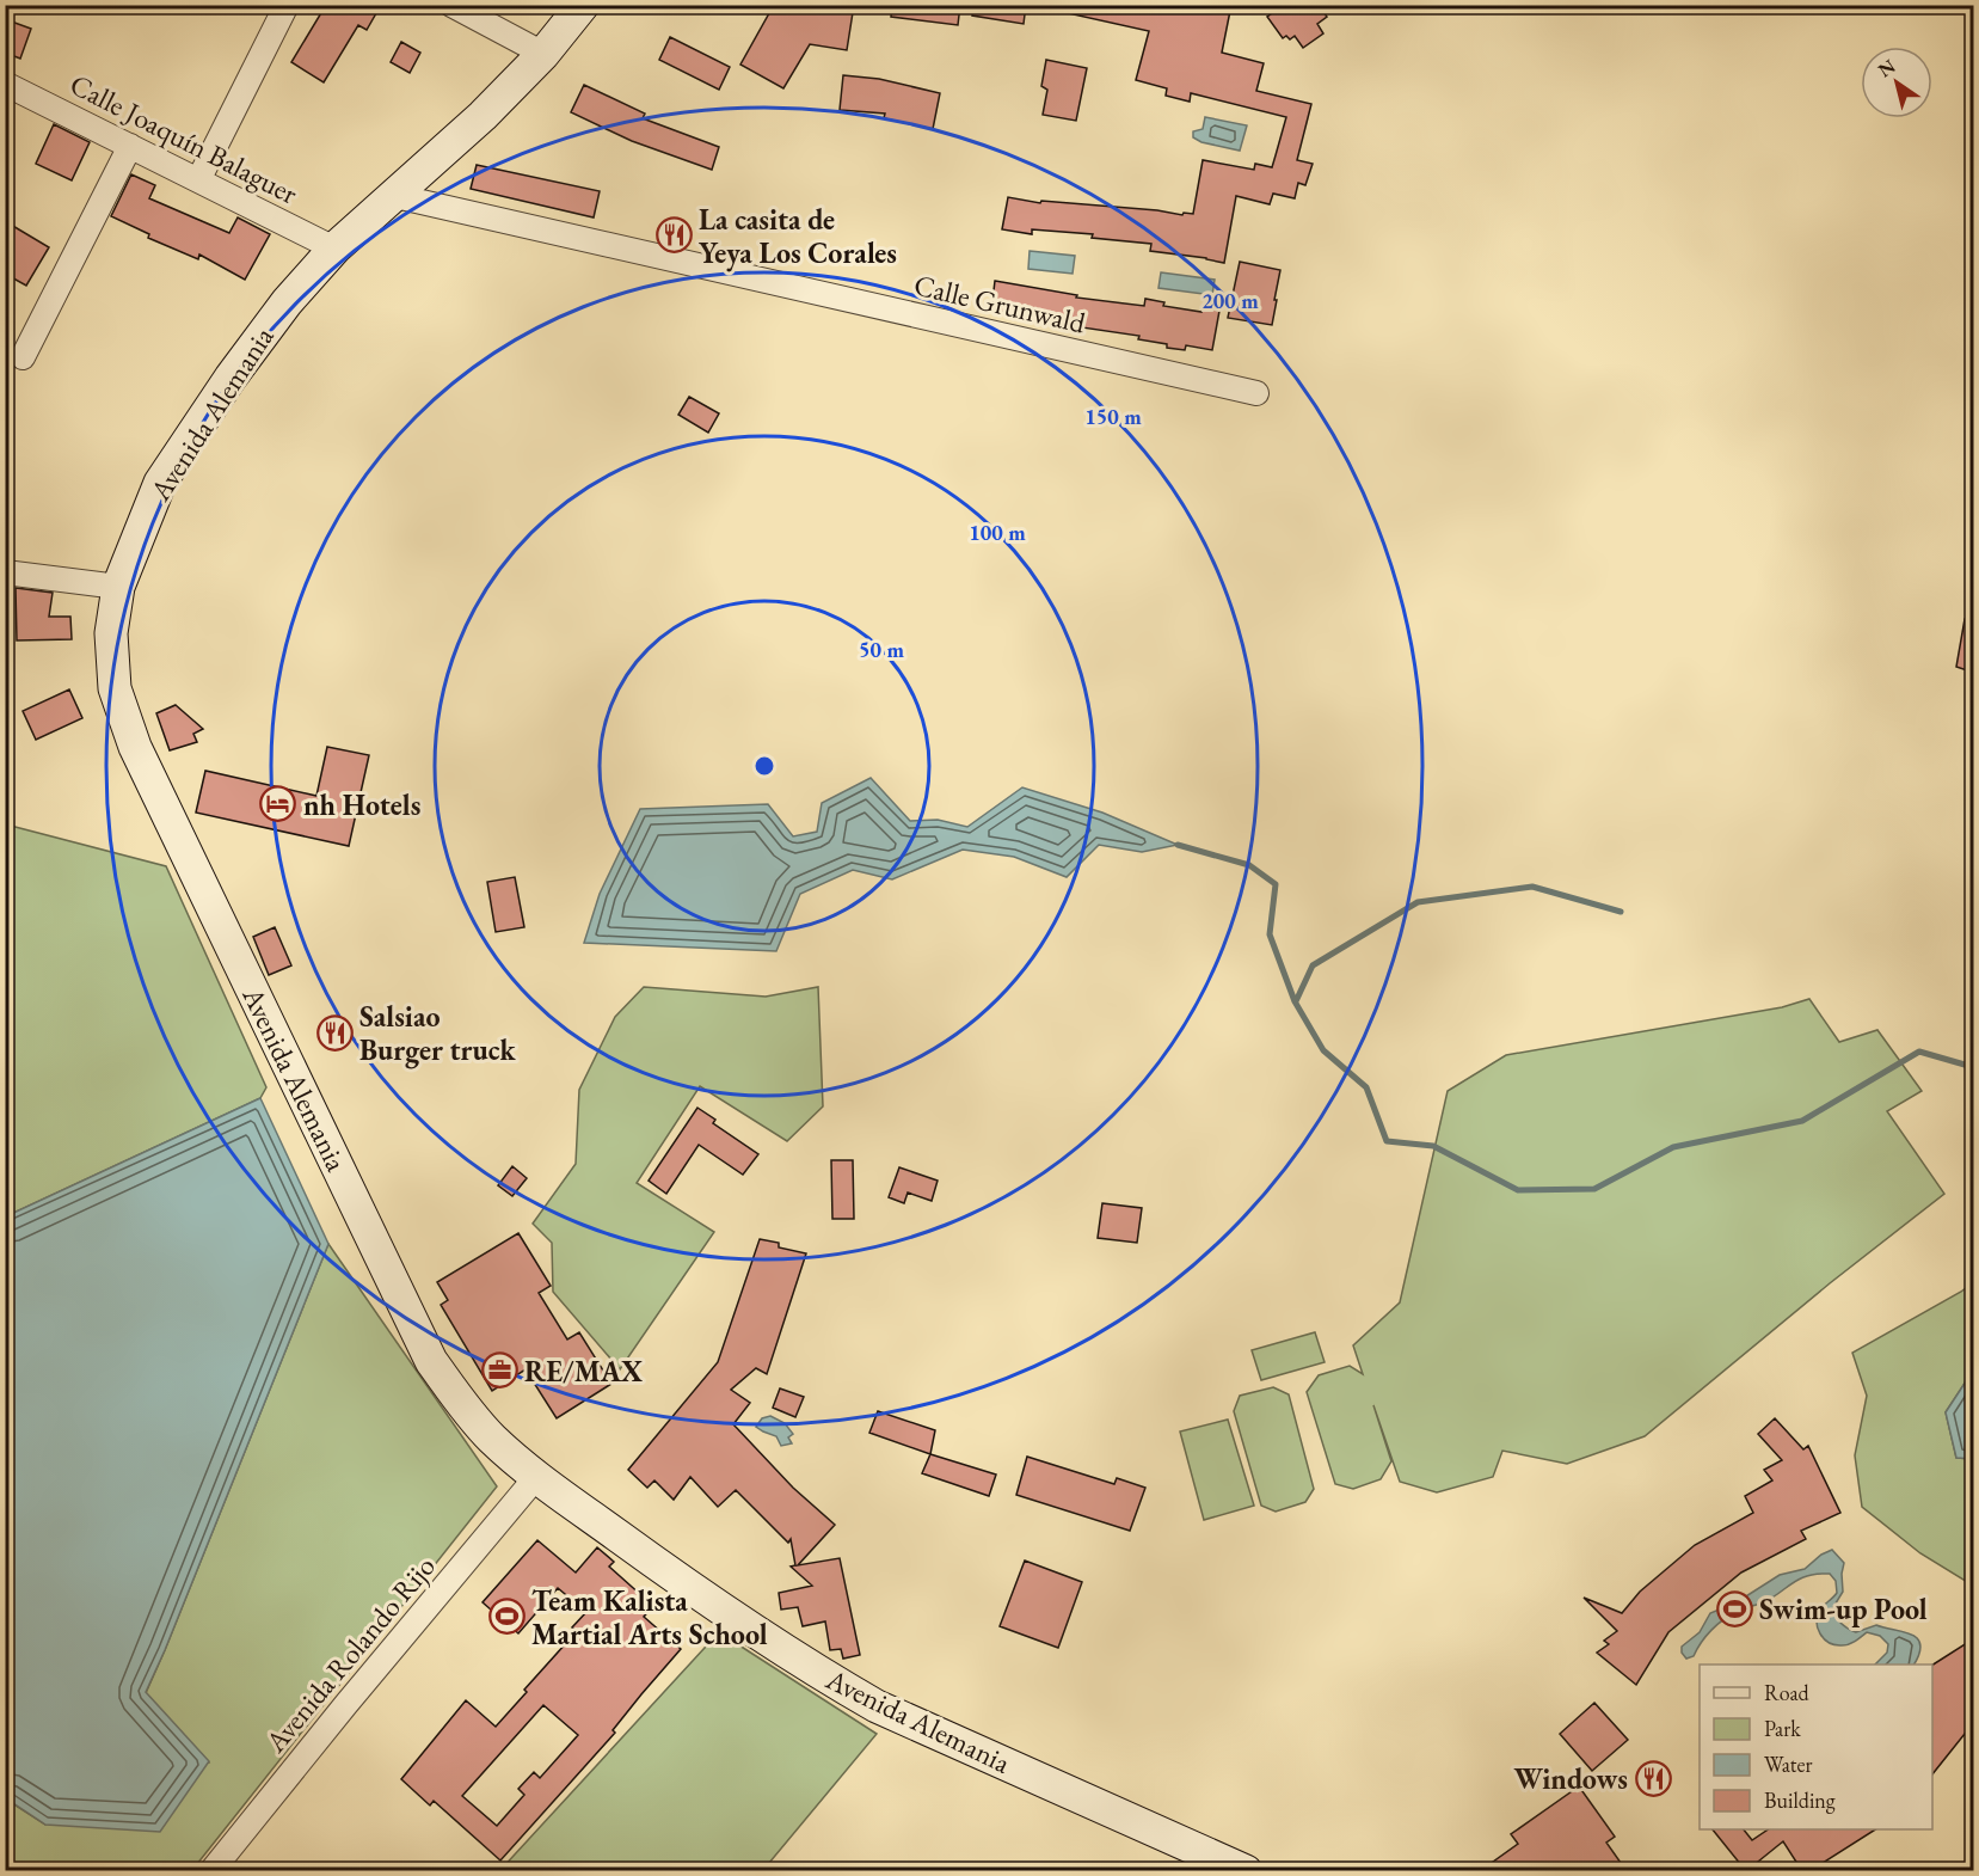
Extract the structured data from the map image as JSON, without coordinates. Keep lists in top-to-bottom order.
{
  "streets": {
    "street": [
      "Calle Joaquín Balaguer",
      "Calle Grunwald",
      "Avenida Alemania",
      "Avenida Rolando Rijo"
    ]
  },
  "crossings": [
    ["Calle Joaquín Balaguer", "Avenida Alemania"],
    ["Calle Grunwald", "Avenida Alemania"],
    ["Avenida Alemania", "Avenida Rolando Rijo"]
  ],
  "places": {
    "restaurant": ["La casita de Yeya Los Corales", "Salsiao Burger truck", "Windows"],
    "hotel": ["nh Hotels"],
    "office": ["RE/MAX"],
    "sports": ["Swim-up Pool", "Team Kalista Martial Arts School"]
  },
  "legend": [
    "Road",
    "Park",
    "Water",
    "Building"
  ],
  "north": "top left",
  "rings": [
    "200 m",
    "150 m",
    "100 m",
    "50 m"
  ]
}
